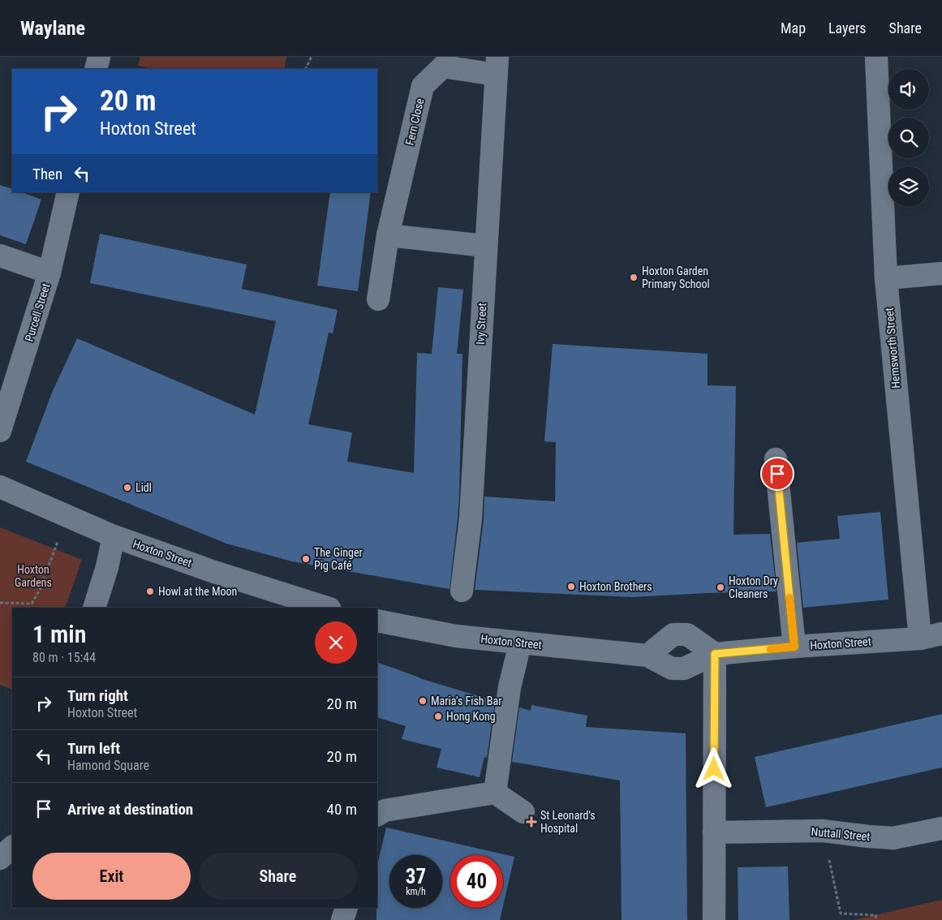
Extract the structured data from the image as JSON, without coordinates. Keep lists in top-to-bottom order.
{
  "streets": {
    "street": [
      "Fern Close",
      "Purcell Street",
      "Ivy Street",
      "Hemsworth Street",
      "Hoxton Street",
      "Nuttall Street"
    ]
  },
  "crossings": [
    ["Fern Close", "Ivy Street"],
    ["Hemsworth Street", "Hoxton Street"]
  ],
  "parks": ["Hoxton Gardens"],
  "places": {
    "other": [
      "Hoxton Garden Primary School",
      "Lidl",
      "The Ginger Pig Café",
      "Hoxton Brothers",
      "Hoxton Dry Cleaners",
      "Howl at the Moon",
      "Maria's Fish Bar",
      "Hong Kong"
    ],
    "health": ["St Leonard's Hospital"]
  },
  "page": {
    "header": "Waylane",
    "nav": ["Map", "Layers", "Share"],
    "turn": ["20 m", "Hoxton Street"],
    "then": "Then",
    "heading": ["1 min", "80 m · 15:44"],
    "list": [
      {
        "name": "Turn right",
        "note": "Hoxton Street",
        "value": "20 m"
      },
      {
        "name": "Turn left",
        "note": "Hamond Square",
        "value": "20 m"
      },
      {
        "name": "Arrive at destination",
        "value": "40 m"
      }
    ],
    "buttons": ["Exit", "Share"],
    "speed": "37 km/h",
    "limit": "40"
  }
}
